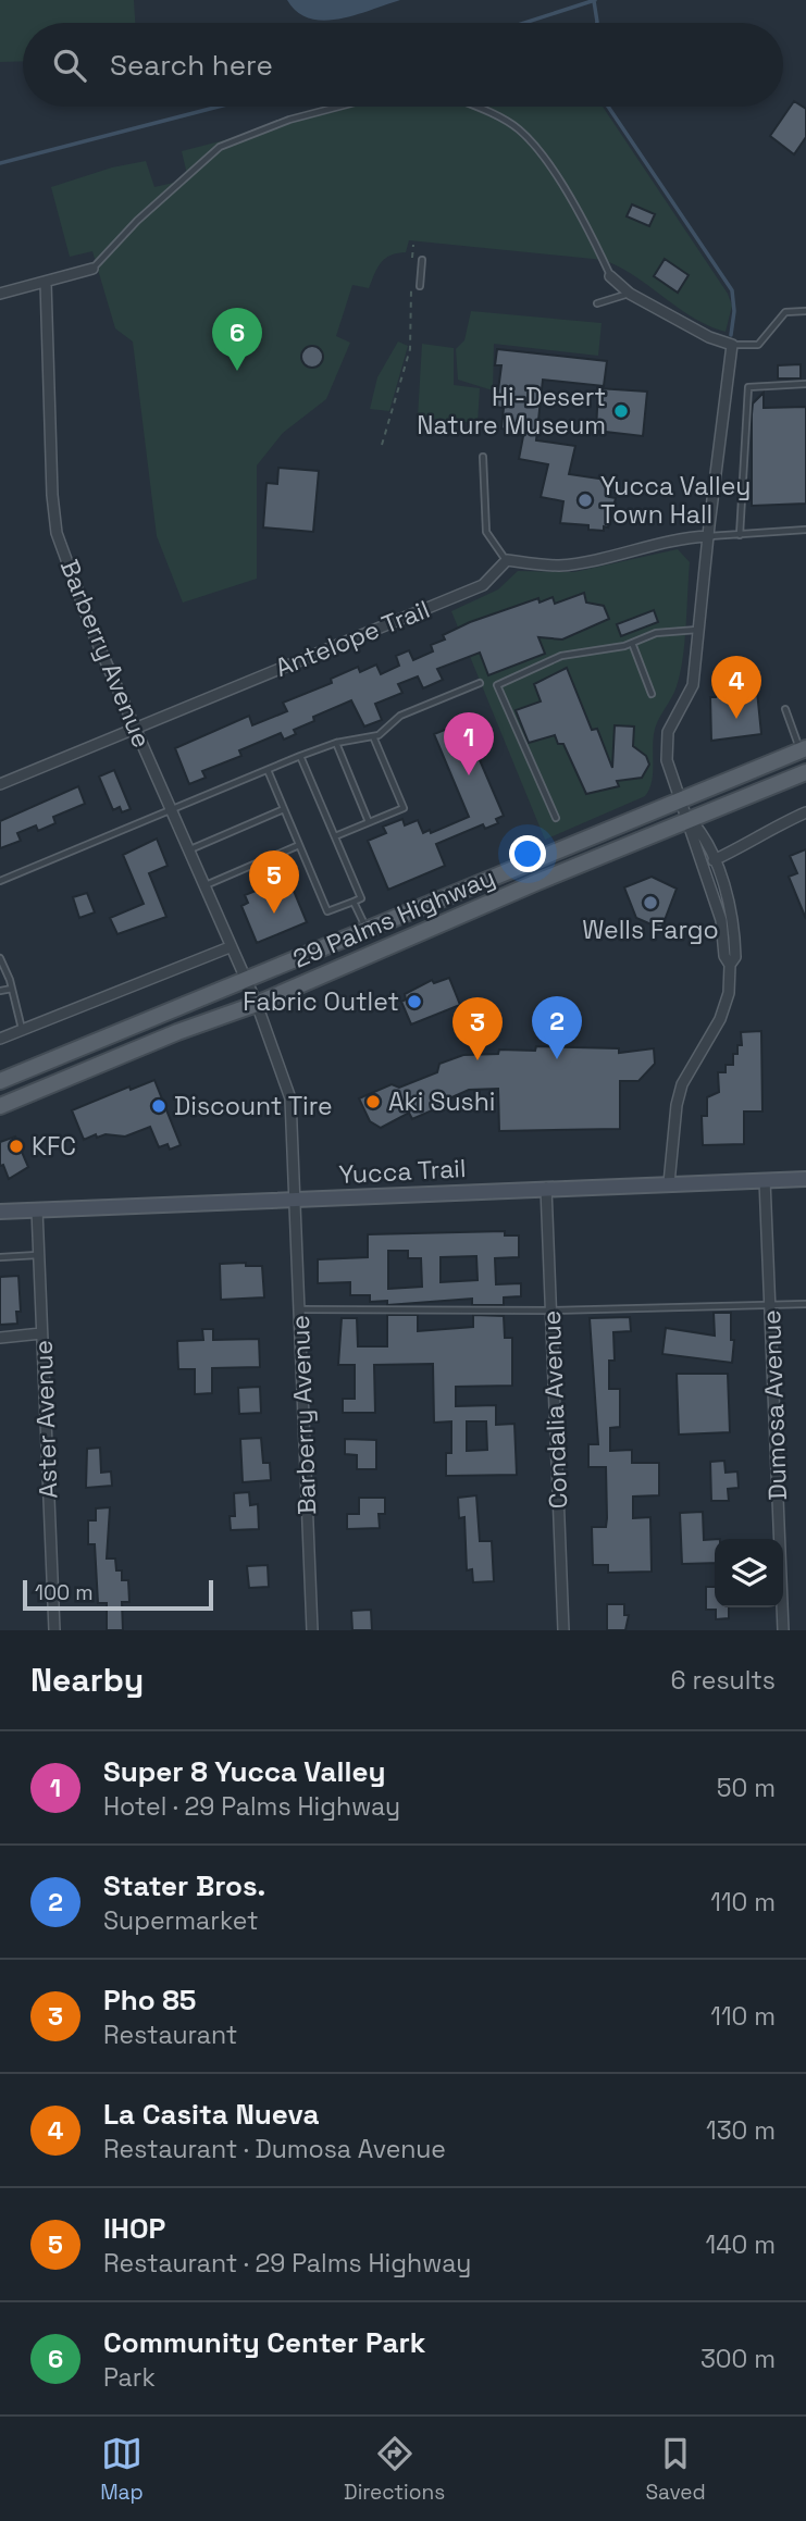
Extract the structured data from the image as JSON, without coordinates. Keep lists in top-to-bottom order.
{
  "streets": {
    "main road": ["29 Palms Highway"],
    "street": [
      "Antelope Trail",
      "Barberry Avenue",
      "Yucca Trail",
      "Dumosa Avenue",
      "Condalia Avenue",
      "Aster Avenue"
    ]
  },
  "crossings": [
    ["Antelope Trail", "Barberry Avenue"],
    ["Barberry Avenue", "29 Palms Highway"],
    ["Barberry Avenue", "Yucca Trail"],
    ["Yucca Trail", "Dumosa Avenue"],
    ["Yucca Trail", "Condalia Avenue"],
    ["Yucca Trail", "Aster Avenue"]
  ],
  "places": [
    "Hi-Desert Nature Museum",
    "Yucca Valley Town Hall",
    "Wells Fargo",
    "Fabric Outlet",
    "Aki Sushi",
    "Discount Tire",
    "KFC"
  ],
  "scale_bar": "100 m",
  "page": {
    "search": "Search here",
    "pins": [
      "6",
      "4",
      "1",
      "5",
      "2",
      "3"
    ],
    "scale": "100 m",
    "heading": ["Nearby", "6 results"],
    "list": [
      {
        "mark": "1",
        "name": "Super 8 Yucca Valley",
        "note": "Hotel · 29 Palms Highway",
        "value": "50 m"
      },
      {
        "mark": "2",
        "name": "Stater Bros.",
        "note": "Supermarket",
        "value": "110 m"
      },
      {
        "mark": "3",
        "name": "Pho 85",
        "note": "Restaurant",
        "value": "110 m"
      },
      {
        "mark": "4",
        "name": "La Casita Nueva",
        "note": "Restaurant · Dumosa Avenue",
        "value": "130 m"
      },
      {
        "mark": "5",
        "name": "IHOP",
        "note": "Restaurant · 29 Palms Highway",
        "value": "140 m"
      },
      {
        "mark": "6",
        "name": "Community Center Park",
        "note": "Park",
        "value": "300 m"
      }
    ],
    "nav": ["Map", "Directions", "Saved"]
  }
}
